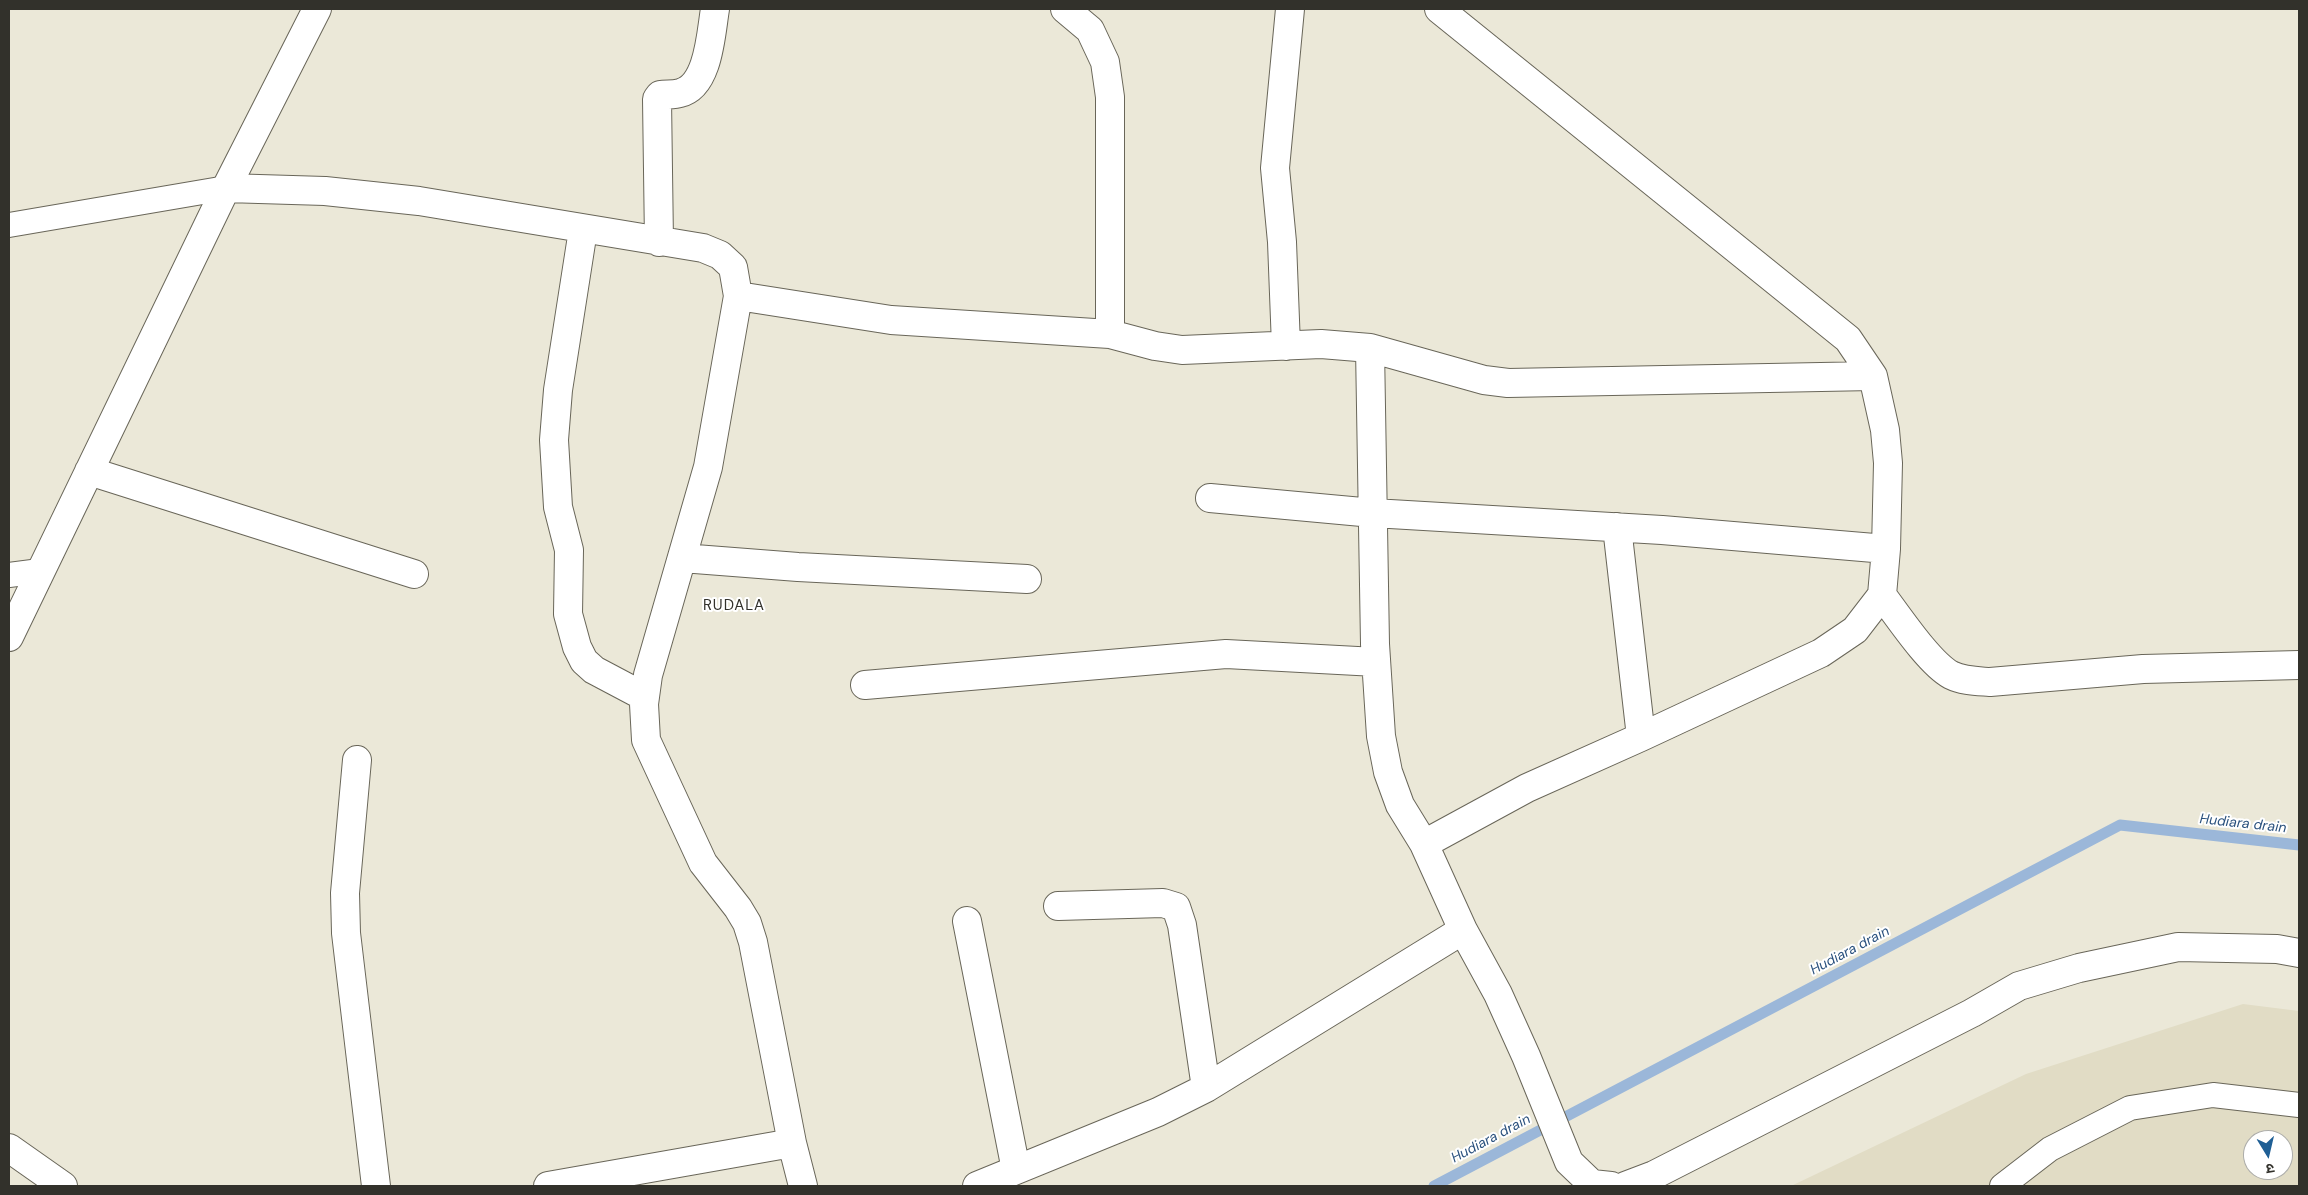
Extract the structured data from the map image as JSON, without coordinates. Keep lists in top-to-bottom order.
{
  "districts": ["RUDALA"],
  "water": ["Hudiara drain"],
  "north": "bottom"
}
